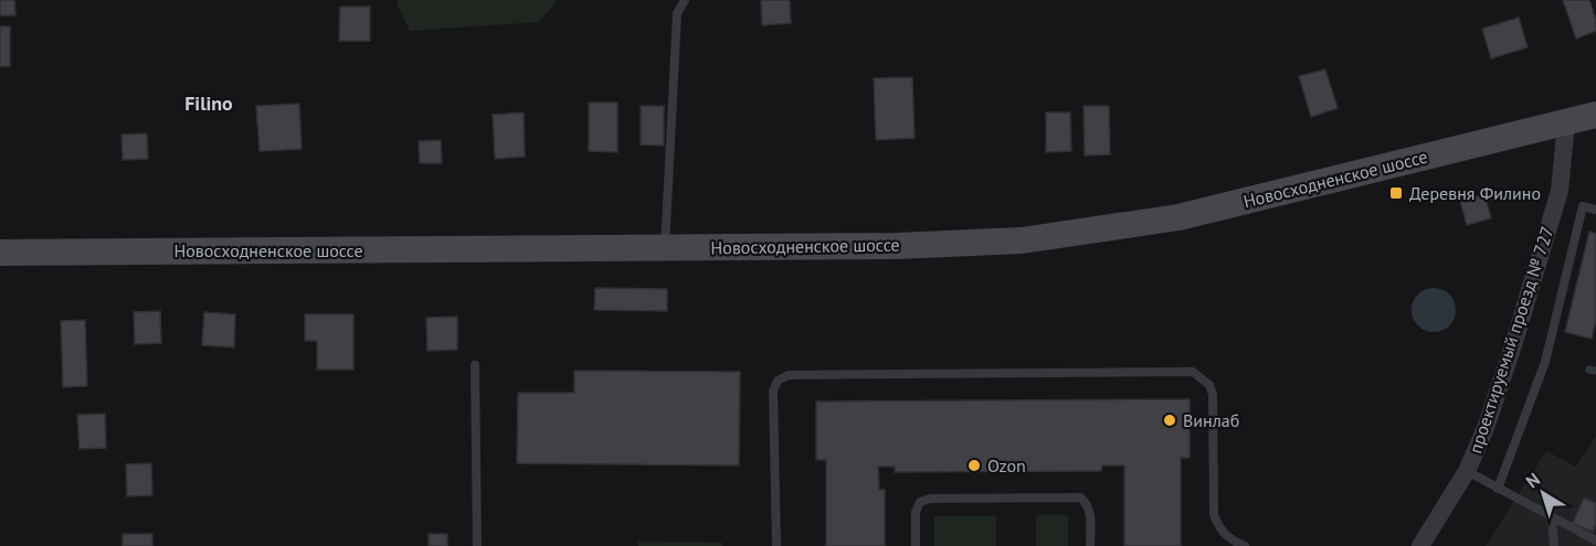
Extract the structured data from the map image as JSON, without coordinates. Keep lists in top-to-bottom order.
{
  "streets": {
    "main road": ["Новосходненское шоссе"],
    "street": ["проектируемый проезд № 727"]
  },
  "crossings": [
    ["Новосходненское шоссе", "проектируемый проезд № 727"]
  ],
  "districts": ["Filino"],
  "places": {
    "transit": ["Деревня Филино"],
    "other": ["Винлаб", "Ozon"]
  },
  "north": "top left"
}
